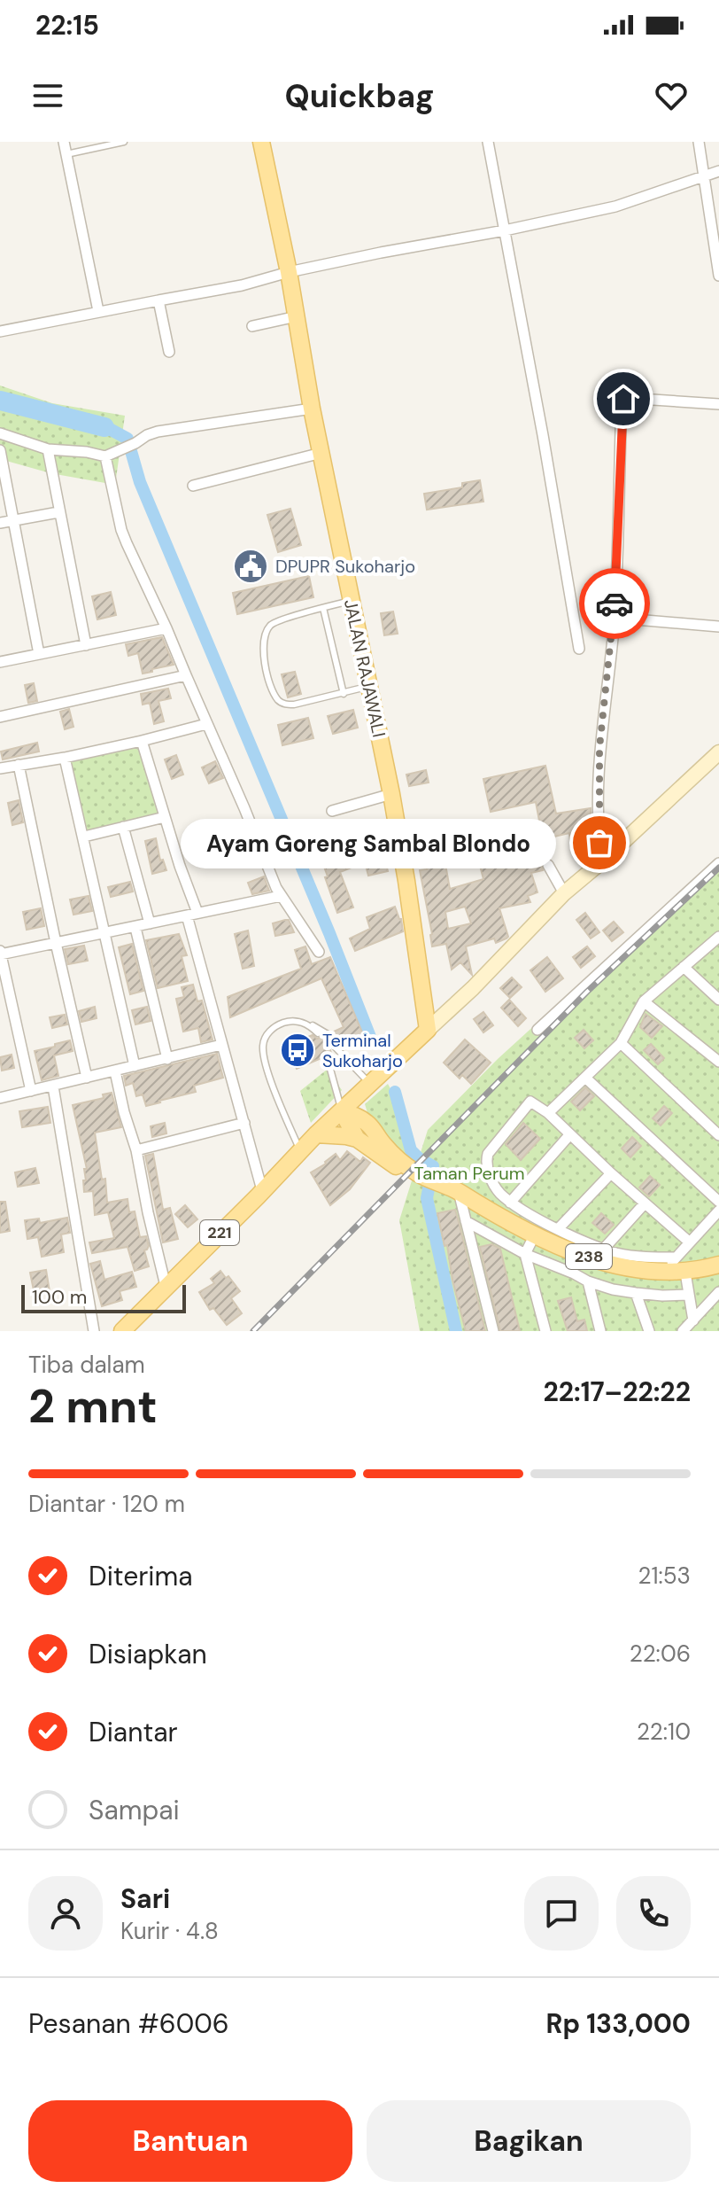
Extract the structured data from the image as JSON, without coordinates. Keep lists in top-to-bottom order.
{
  "streets": {
    "main road": ["JALAN RAJAWALI", "221", "238"]
  },
  "crossings": [
    ["221", "238"]
  ],
  "parks": ["Taman Perum"],
  "places": {
    "public building": ["DPUPR Sukoharjo"],
    "other": ["Ayam Goreng Sambal Blondo"],
    "bus stop": ["Terminal Sukoharjo"]
  },
  "scale_bar": "100 m",
  "page": {
    "status": "22:15",
    "header": "Quickbag",
    "bubble": "Ayam Goreng Sambal Blondo",
    "scale": "100 m",
    "heading": ["2 mnt", "Tiba dalam", "22:17–22:22"],
    "panel": [
      "Sari",
      "Kurir · 4.8",
      "Pesanan #6006",
      "Rp 133,000"
    ],
    "bar": "Diantar · 120 m",
    "list": [
      ["Diterima", "21:53"],
      ["Disiapkan", "22:06"],
      ["Diantar", "22:10"],
      "Sampai"
    ],
    "buttons": ["Bantuan", "Bagikan"]
  }
}
